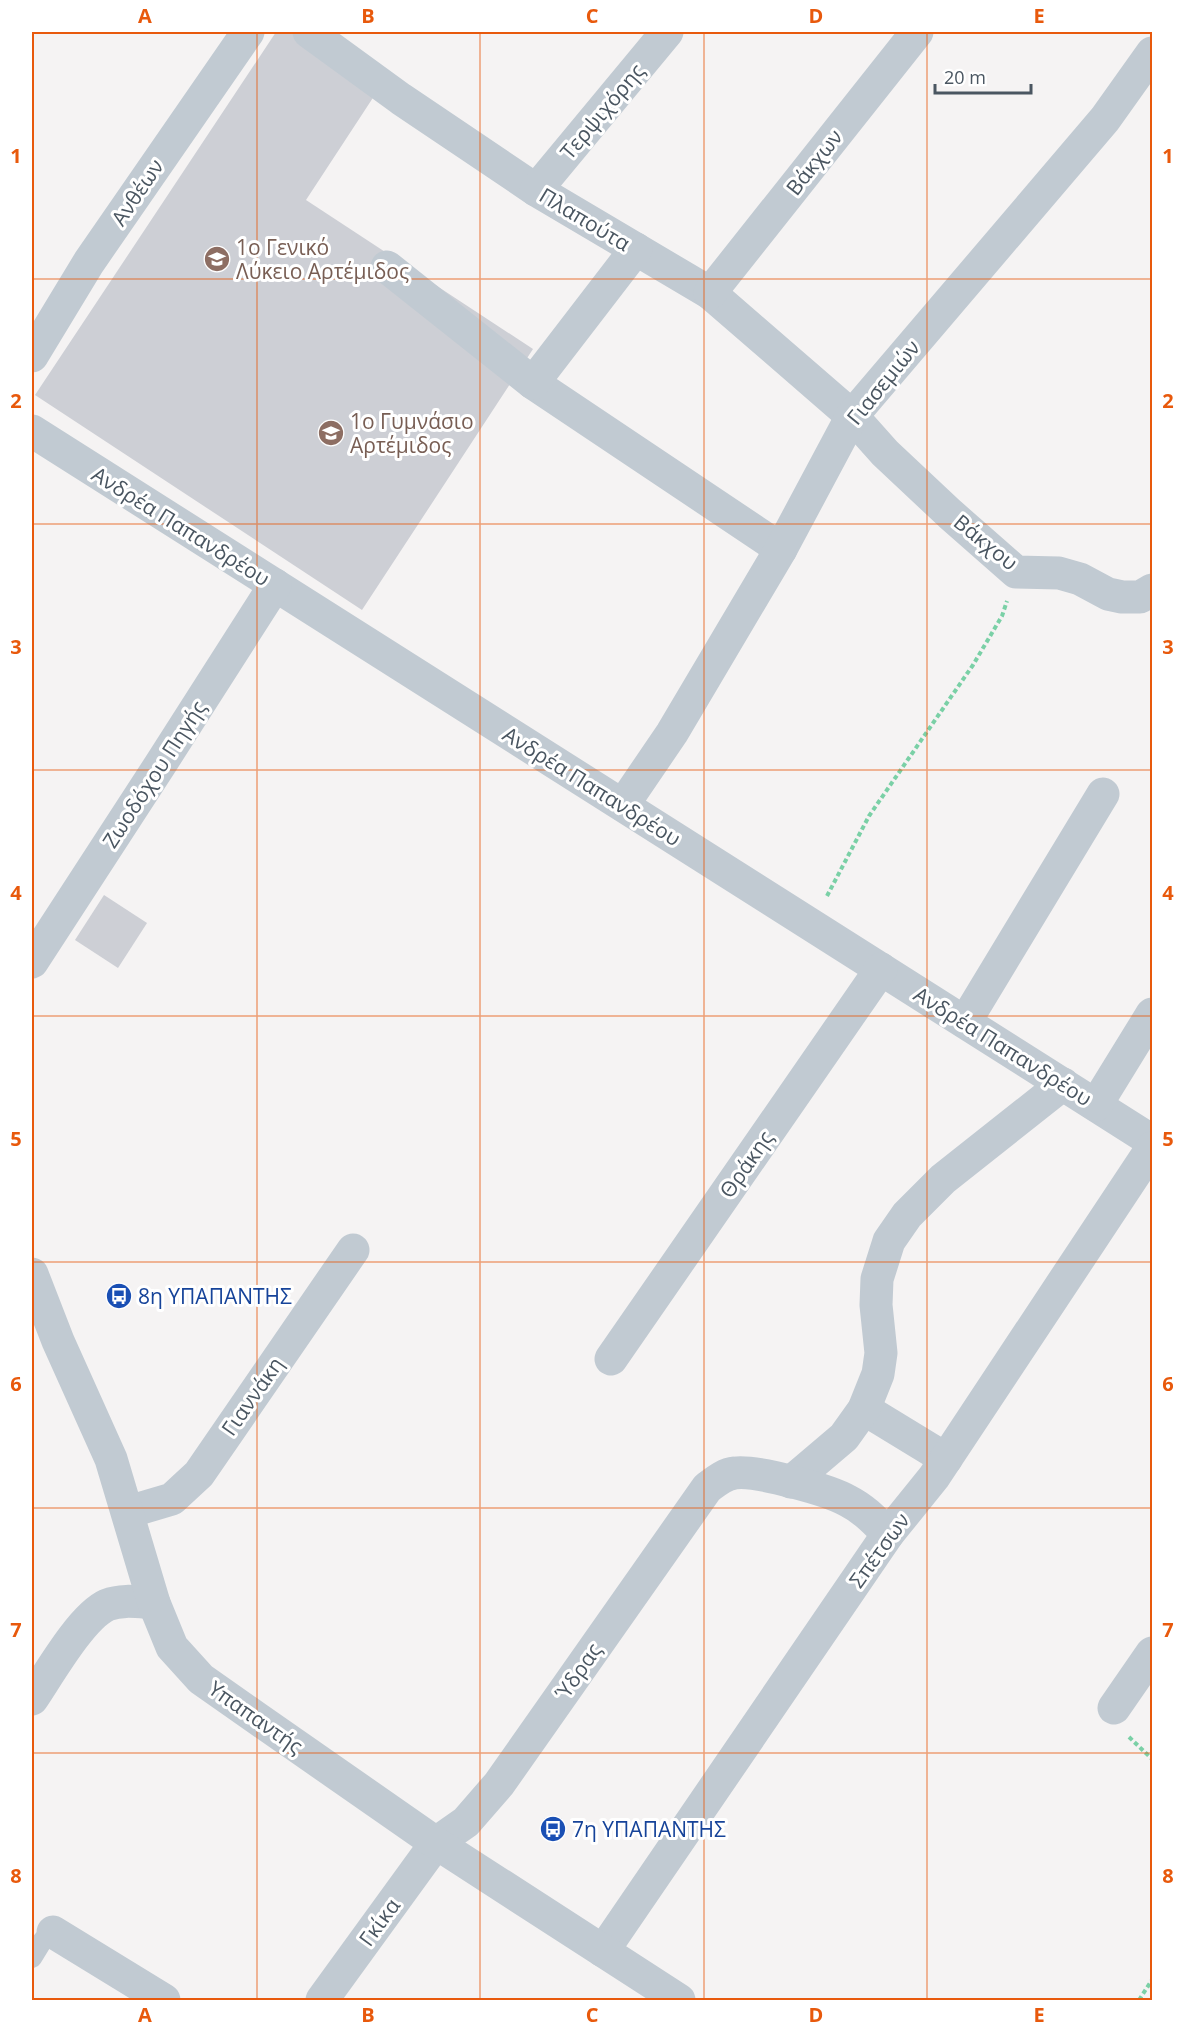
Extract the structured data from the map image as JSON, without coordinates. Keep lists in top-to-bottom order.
{
  "streets": {
    "street": [
      "Τερψιχόρης",
      "Βάκχων",
      "Ανθέων",
      "Πλαπούτα",
      "Γιασεμιών",
      "Ανδρέα Παπανδρέου",
      "Βάκχου",
      "Ζωοδόχου Πηγής",
      "Θράκης",
      "Γιαννάκη",
      "Σπέτσων",
      "Ύδρας",
      "Υπαπαντής",
      "Γκίκα"
    ]
  },
  "crossings": [
    ["Τερψιχόρης", "Πλαπούτα"],
    ["Βάκχων", "Πλαπούτα"],
    ["Πλαπούτα", "Γιασεμιών"],
    ["Πλαπούτα", "Βάκχου"],
    ["Γιασεμιών", "Ανδρέα Παπανδρέου"],
    ["Γιασεμιών", "Βάκχου"],
    ["Ανδρέα Παπανδρέου", "Ζωοδόχου Πηγής"],
    ["Ανδρέα Παπανδρέου", "Θράκης"],
    ["Γιαννάκη", "Υπαπαντής"],
    ["Σπέτσων", "Υπαπαντής"],
    ["Ύδρας", "Υπαπαντής"],
    ["Ύδρας", "Γκίκα"],
    ["Υπαπαντής", "Γκίκα"]
  ],
  "places": {
    "school or university": ["1ο Γενικό Λύκειο Αρτέμιδος", "1ο Γυμνάσιο Αρτέμιδος"],
    "bus stop": ["8η ΥΠΑΠΑΝΤΗΣ", "7η ΥΠΑΠΑΝΤΗΣ"]
  },
  "scale_bar": "20 m",
  "grid": {
    "columns": [
      "A",
      "B",
      "C",
      "D",
      "E"
    ],
    "rows": [
      "1",
      "2",
      "3",
      "4",
      "5",
      "6",
      "7",
      "8"
    ]
  }
}
